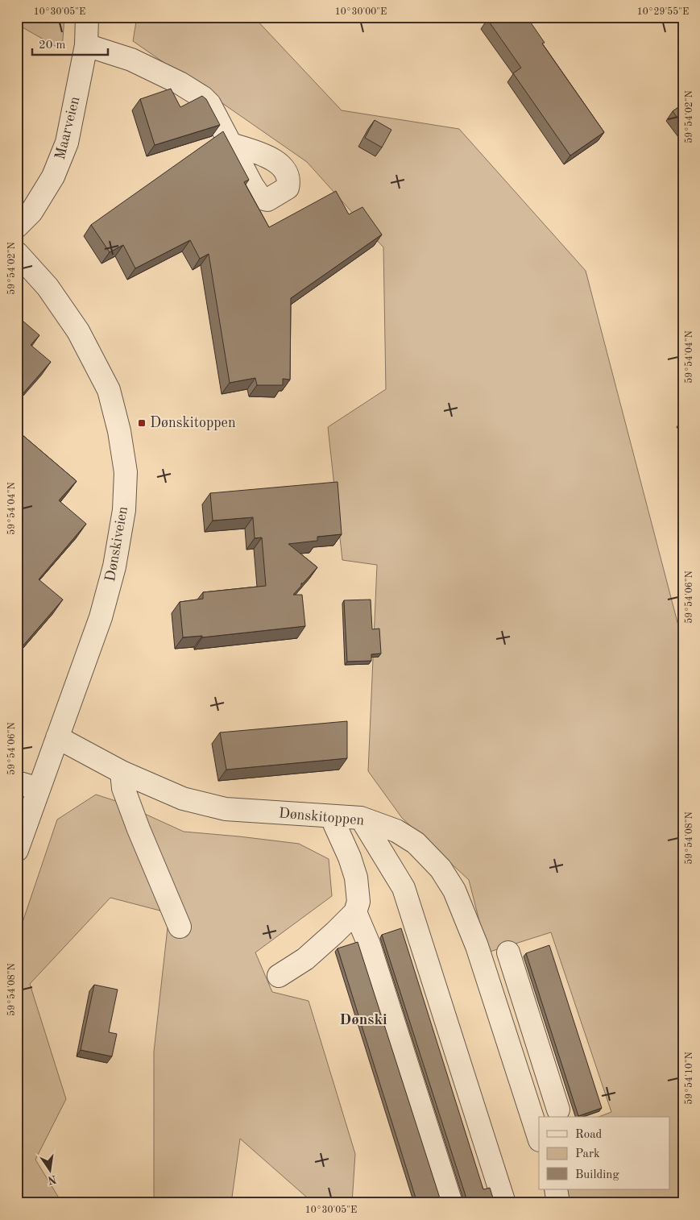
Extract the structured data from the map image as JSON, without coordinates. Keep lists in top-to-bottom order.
{
  "streets": {
    "street": ["Maarveien", "Dønskiveien", "Dønskitoppen"]
  },
  "crossings": [
    ["Dønskiveien", "Dønskitoppen"]
  ],
  "districts": ["Dønski"],
  "places": {
    "transit": ["Dønskitoppen"]
  },
  "legend": ["Road", "Park", "Building"],
  "scale_bar": "20 m",
  "north": "bottom",
  "coordinates": [
    "10°30'05\"E",
    "10°30'00\"E",
    "10°29'55\"E",
    "59°54'02\"N",
    "59°54'04\"N",
    "59°54'06\"N",
    "59°54'08\"N",
    "59°54'10\"N"
  ]
}
